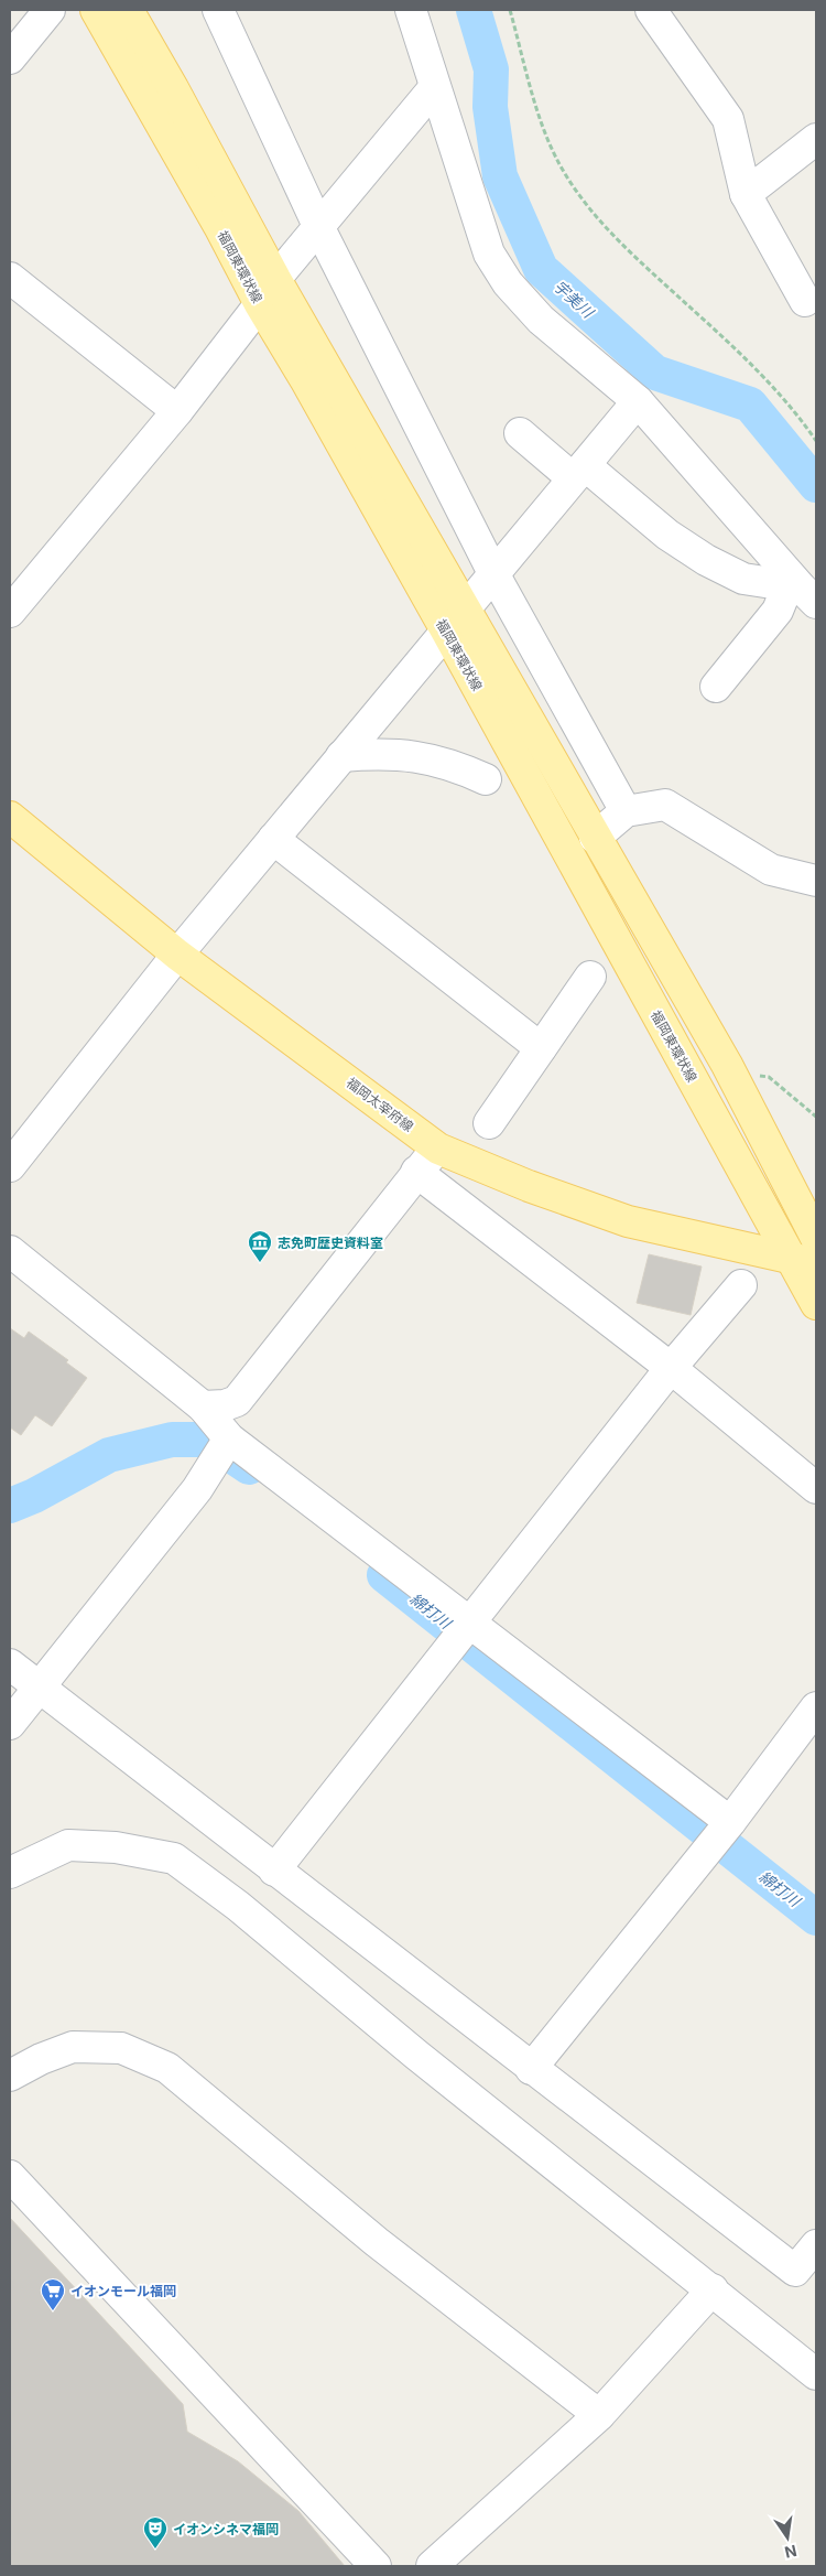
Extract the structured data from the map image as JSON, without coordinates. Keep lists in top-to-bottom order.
{
  "streets": {
    "main road": ["福岡東環状線", "福岡太宰府線"]
  },
  "crossings": [
    ["福岡東環状線", "福岡太宰府線"]
  ],
  "water": ["宇美川", "綿打川"],
  "places": {
    "museum": ["志免町歴史資料室"],
    "supermarket": ["イオンモール福岡"],
    "theatre": ["イオンシネマ福岡"]
  },
  "north": "bottom"
}
